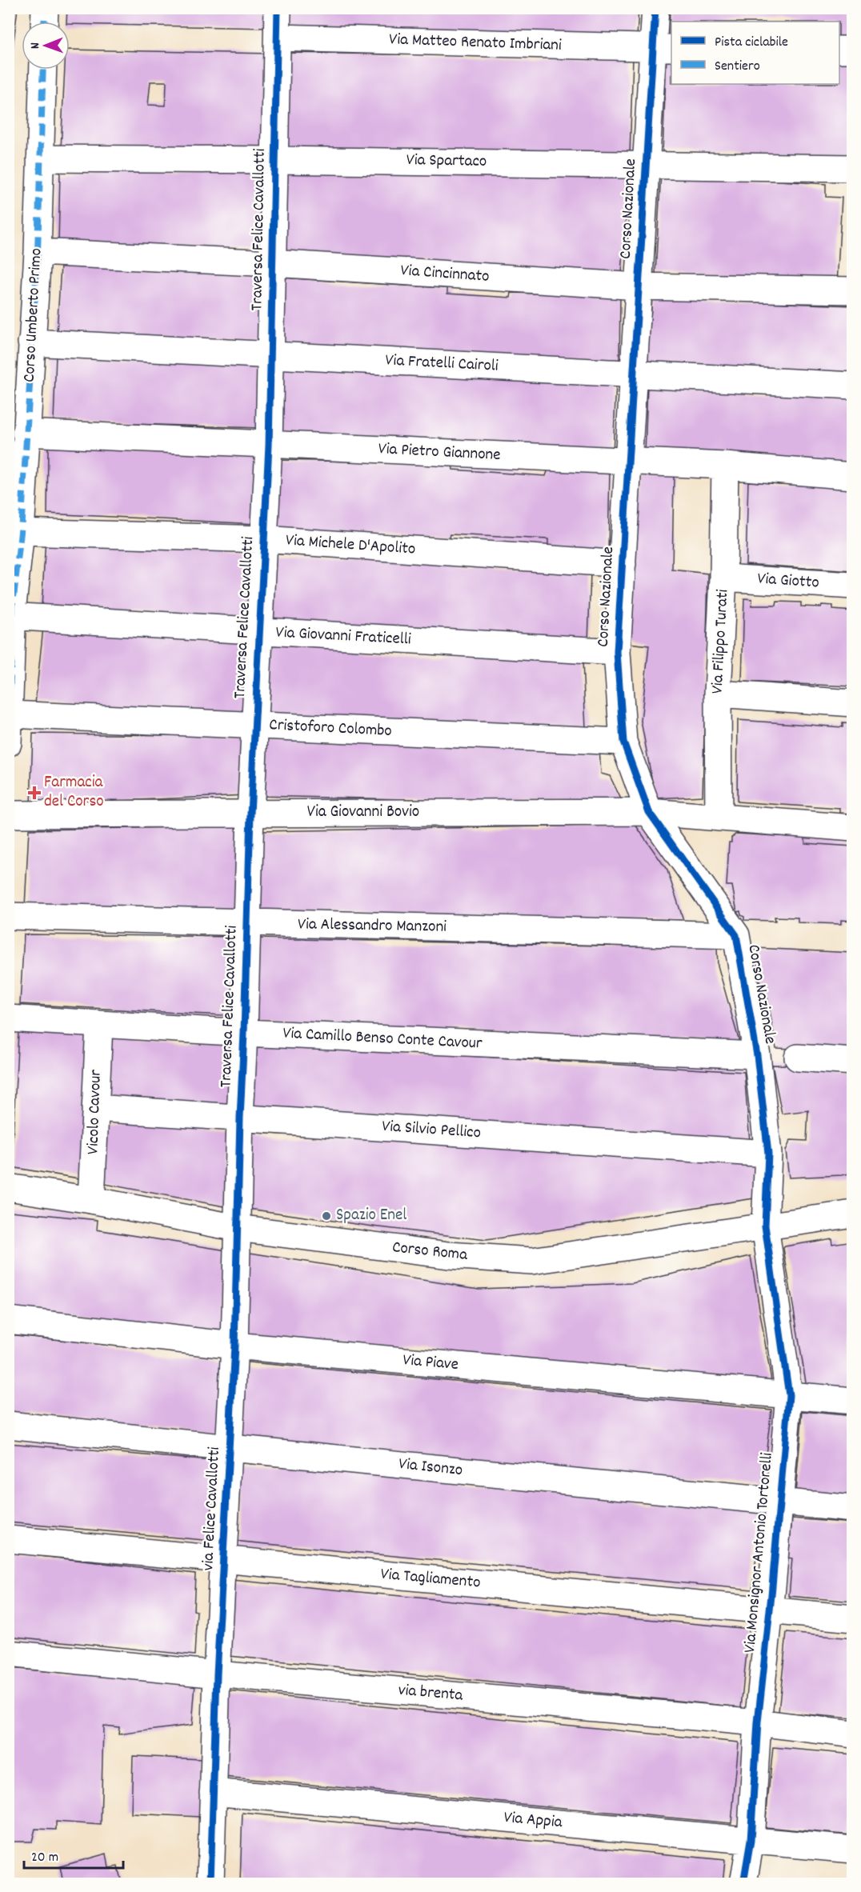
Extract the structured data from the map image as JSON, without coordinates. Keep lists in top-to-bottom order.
{
  "streets": {
    "street": [
      "Via Matteo Renato Imbriani",
      "Via Spartaco",
      "Corso Nazionale",
      "Traversa Felice Cavallotti",
      "Via Cincinnato",
      "Corso Umberto Primo",
      "Via Fratelli Cairoli",
      "Via Pietro Giannone",
      "Via Michele D'Apolito",
      "Via Giotto",
      "Via Giovanni Fraticelli",
      "Via Filippo Turati",
      "Cristoforo Colombo",
      "Via Giovanni Bovio",
      "Via Alessandro Manzoni",
      "Via Camillo Benso Conte Cavour",
      "Vicolo Cavour",
      "Via Silvio Pellico",
      "Corso Roma",
      "Via Piave",
      "Via Isonzo",
      "via Felice Cavallotti",
      "Via Monsignor Antonio Tortorelli",
      "Via Tagliamento",
      "via brenta",
      "Via Appia"
    ]
  },
  "crossings": [
    ["Via Matteo Renato Imbriani", "Corso Nazionale"],
    ["Via Matteo Renato Imbriani", "Traversa Felice Cavallotti"],
    ["Via Spartaco", "Corso Nazionale"],
    ["Via Spartaco", "Traversa Felice Cavallotti"],
    ["Via Spartaco", "Corso Umberto Primo"],
    ["Corso Nazionale", "Via Cincinnato"],
    ["Corso Nazionale", "Via Fratelli Cairoli"],
    ["Corso Nazionale", "Via Pietro Giannone"],
    ["Corso Nazionale", "Via Michele D'Apolito"],
    ["Corso Nazionale", "Via Giovanni Fraticelli"],
    ["Corso Nazionale", "Cristoforo Colombo"],
    ["Corso Nazionale", "Via Giovanni Bovio"],
    ["Corso Nazionale", "Via Alessandro Manzoni"],
    ["Corso Nazionale", "Via Camillo Benso Conte Cavour"],
    ["Corso Nazionale", "Via Silvio Pellico"],
    ["Traversa Felice Cavallotti", "Via Cincinnato"],
    ["Traversa Felice Cavallotti", "Via Fratelli Cairoli"],
    ["Traversa Felice Cavallotti", "Via Pietro Giannone"],
    ["Traversa Felice Cavallotti", "Via Michele D'Apolito"],
    ["Traversa Felice Cavallotti", "Via Giovanni Fraticelli"],
    ["Traversa Felice Cavallotti", "Cristoforo Colombo"],
    ["Traversa Felice Cavallotti", "Via Giovanni Bovio"],
    ["Traversa Felice Cavallotti", "Via Alessandro Manzoni"],
    ["Traversa Felice Cavallotti", "Via Camillo Benso Conte Cavour"],
    ["Traversa Felice Cavallotti", "Via Silvio Pellico"],
    ["Traversa Felice Cavallotti", "Corso Roma"],
    ["Traversa Felice Cavallotti", "via Felice Cavallotti"],
    ["Via Cincinnato", "Corso Umberto Primo"],
    ["Corso Umberto Primo", "Via Fratelli Cairoli"],
    ["Corso Umberto Primo", "Via Pietro Giannone"],
    ["Corso Umberto Primo", "Via Michele D'Apolito"],
    ["Corso Umberto Primo", "Via Giovanni Fraticelli"],
    ["Corso Umberto Primo", "Cristoforo Colombo"],
    ["Via Pietro Giannone", "Via Filippo Turati"],
    ["Via Giotto", "Via Filippo Turati"],
    ["Via Filippo Turati", "Via Giovanni Bovio"],
    ["Via Camillo Benso Conte Cavour", "Vicolo Cavour"],
    ["Vicolo Cavour", "Via Silvio Pellico"],
    ["Vicolo Cavour", "Corso Roma"],
    ["Corso Roma", "via Felice Cavallotti"],
    ["Corso Roma", "Via Monsignor Antonio Tortorelli"],
    ["Via Piave", "via Felice Cavallotti"],
    ["Via Piave", "Via Monsignor Antonio Tortorelli"],
    ["Via Isonzo", "via Felice Cavallotti"],
    ["Via Isonzo", "Via Monsignor Antonio Tortorelli"],
    ["via Felice Cavallotti", "Via Tagliamento"],
    ["via Felice Cavallotti", "via brenta"],
    ["via Felice Cavallotti", "Via Appia"],
    ["Via Monsignor Antonio Tortorelli", "Via Tagliamento"],
    ["Via Monsignor Antonio Tortorelli", "via brenta"],
    ["Via Monsignor Antonio Tortorelli", "Via Appia"]
  ],
  "places": {
    "health": ["Farmacia del Corso"],
    "other": ["Spazio Enel"]
  },
  "legend": ["Pista ciclabile", "Sentiero"],
  "scale_bar": "20 m",
  "north": "left"
}
